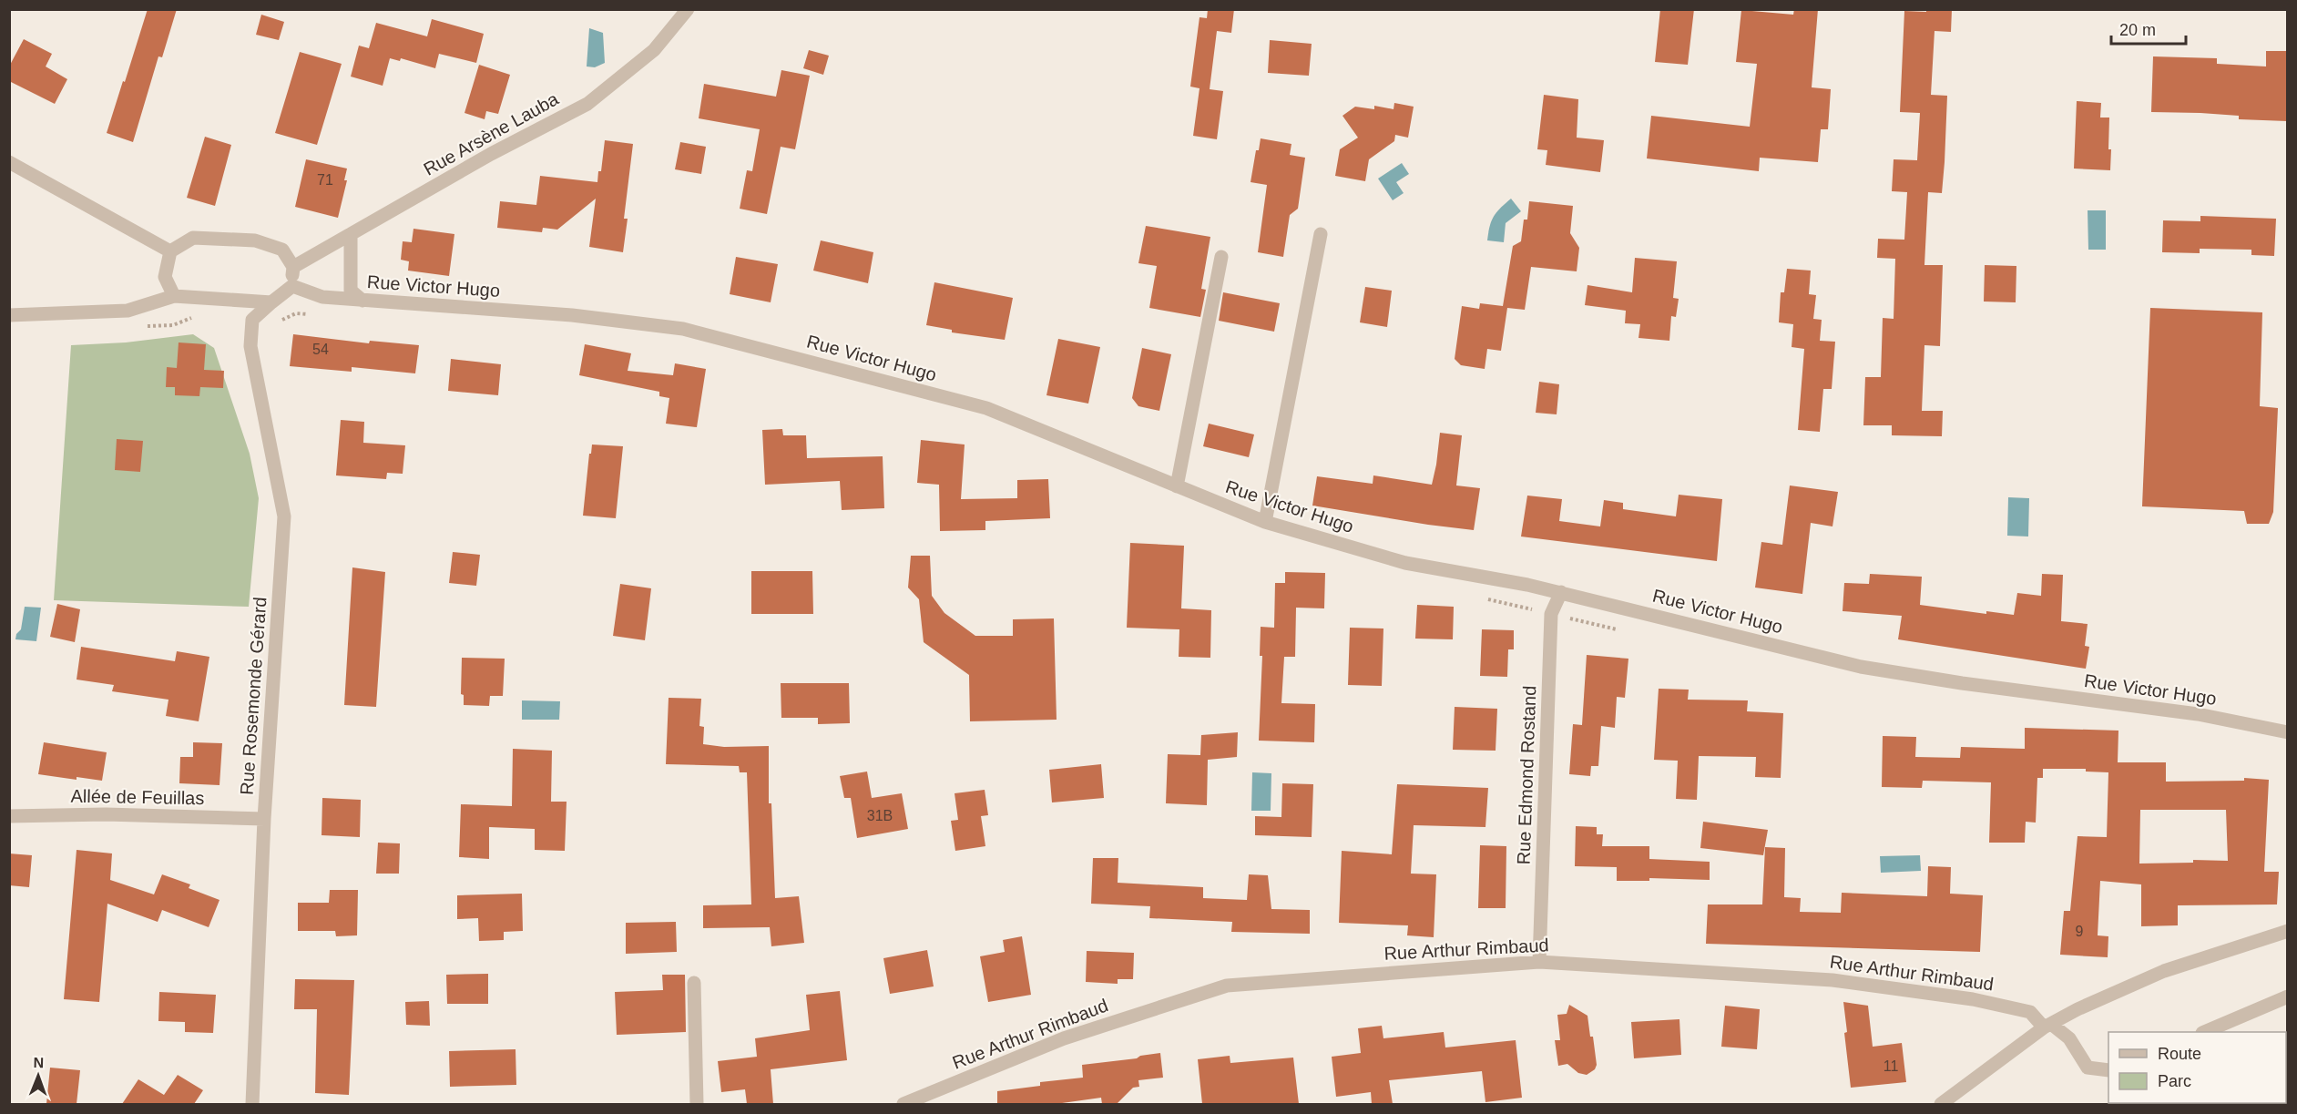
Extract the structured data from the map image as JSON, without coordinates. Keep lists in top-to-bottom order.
{
  "streets": {
    "street": [
      "Rue Arsène Lauba",
      "Rue Victor Hugo",
      "Rue Rosemonde Gérard",
      "Rue Edmond Rostand",
      "Allée de Feuillas",
      "Rue Arthur Rimbaud"
    ]
  },
  "crossings": [
    ["Rue Victor Hugo", "Rue Rosemonde Gérard"],
    ["Rue Victor Hugo", "Rue Edmond Rostand"],
    ["Rue Rosemonde Gérard", "Allée de Feuillas"],
    ["Rue Edmond Rostand", "Rue Arthur Rimbaud"]
  ],
  "house_numbers": [
    "71",
    "54",
    "31B",
    "9",
    "11"
  ],
  "legend": ["Route", "Parc"],
  "scale_bar": "20 m",
  "north": "top"
}
